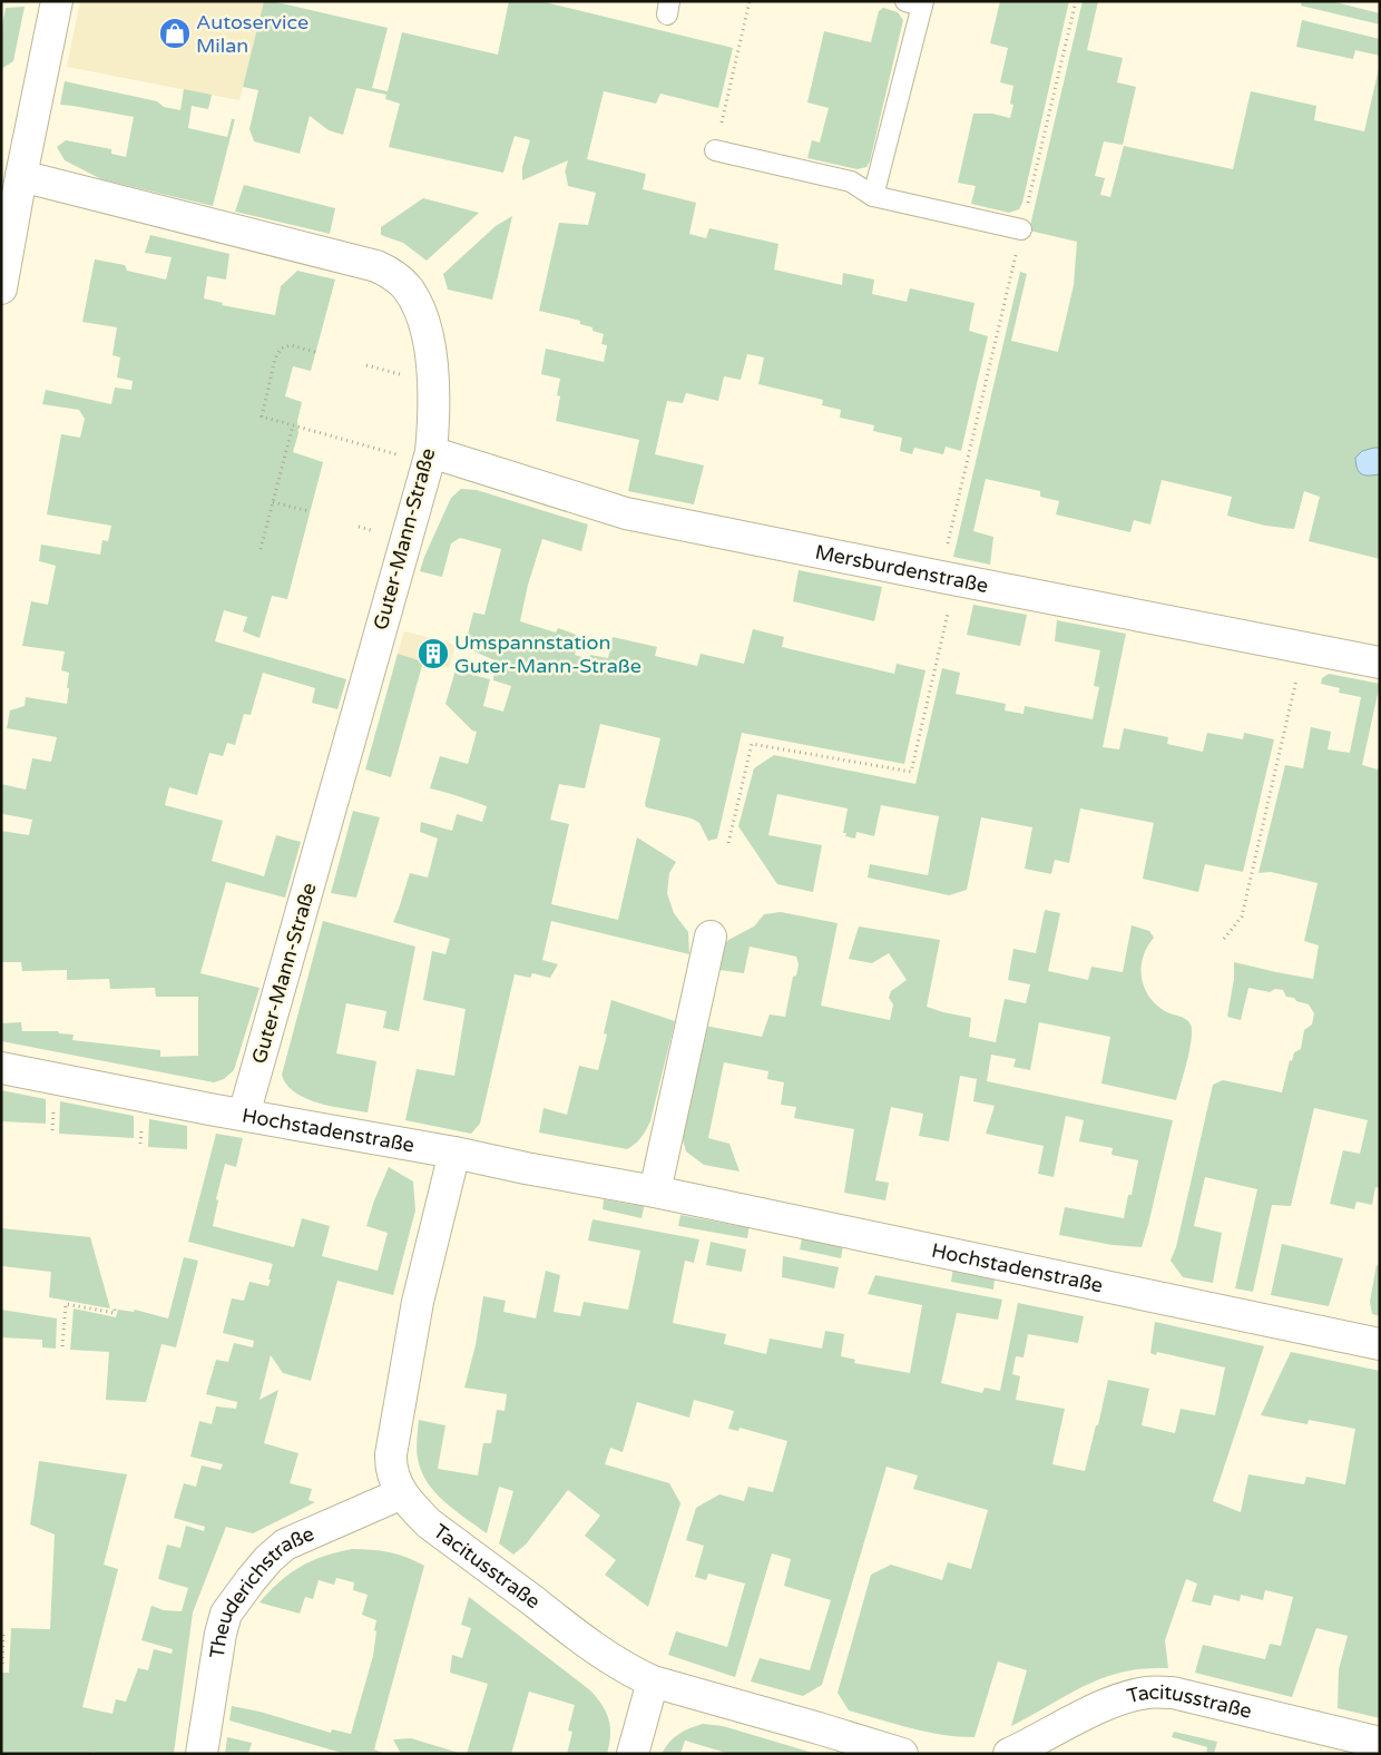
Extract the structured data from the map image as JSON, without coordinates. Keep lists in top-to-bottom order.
{
  "streets": {
    "street": [
      "Guter-Mann-Straße",
      "Mersburdenstraße",
      "Hochstadenstraße",
      "Tacitusstraße",
      "Theuderichstraße"
    ]
  },
  "crossings": [
    ["Guter-Mann-Straße", "Mersburdenstraße"],
    ["Guter-Mann-Straße", "Hochstadenstraße"],
    ["Hochstadenstraße", "Tacitusstraße"],
    ["Tacitusstraße", "Theuderichstraße"]
  ],
  "places": {
    "shop": ["Autoservice Milan"],
    "building": ["Umspannstation Guter-Mann-Straße"]
  }
}
